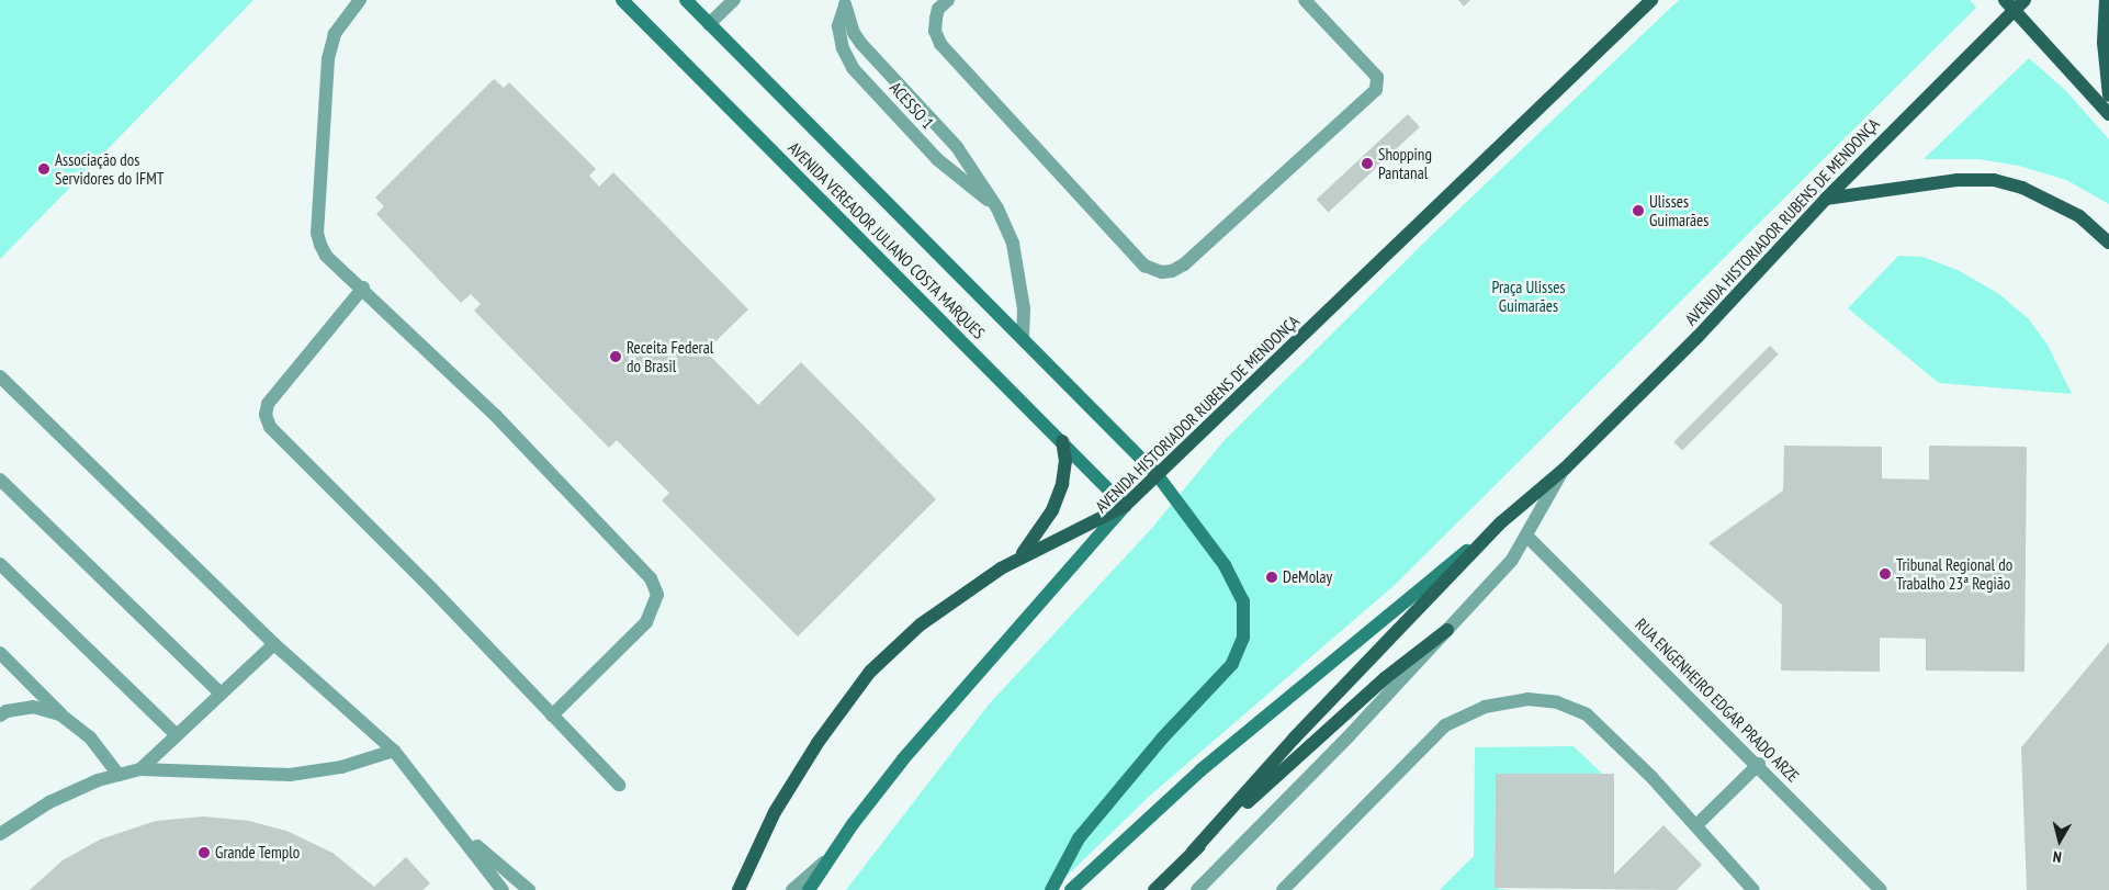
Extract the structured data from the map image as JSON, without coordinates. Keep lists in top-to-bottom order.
{
  "streets": {
    "main road": ["AVENIDA HISTORIADOR RUBENS DE MENDONÇA", "AVENIDA VEREADOR JULIANO COSTA MARQUES"],
    "street": ["ACESSO 1", "RUA ENGENHEIRO EDGAR PRADO ARZE"]
  },
  "crossings": [
    ["ACESSO 1", "AVENIDA VEREADOR JULIANO COSTA MARQUES"],
    ["AVENIDA HISTORIADOR RUBENS DE MENDONÇA", "AVENIDA VEREADOR JULIANO COSTA MARQUES"],
    ["AVENIDA HISTORIADOR RUBENS DE MENDONÇA", "RUA ENGENHEIRO EDGAR PRADO ARZE"]
  ],
  "parks": ["Praça Ulisses Guimarães"],
  "places": [
    "Shopping Pantanal",
    "Associação dos Servidores do IFMT",
    "Ulisses Guimarães",
    "Receita Federal do Brasil",
    "Tribunal Regional do Trabalho 23ª Região",
    "DeMolay",
    "Grande Templo"
  ],
  "north": "bottom"
}
